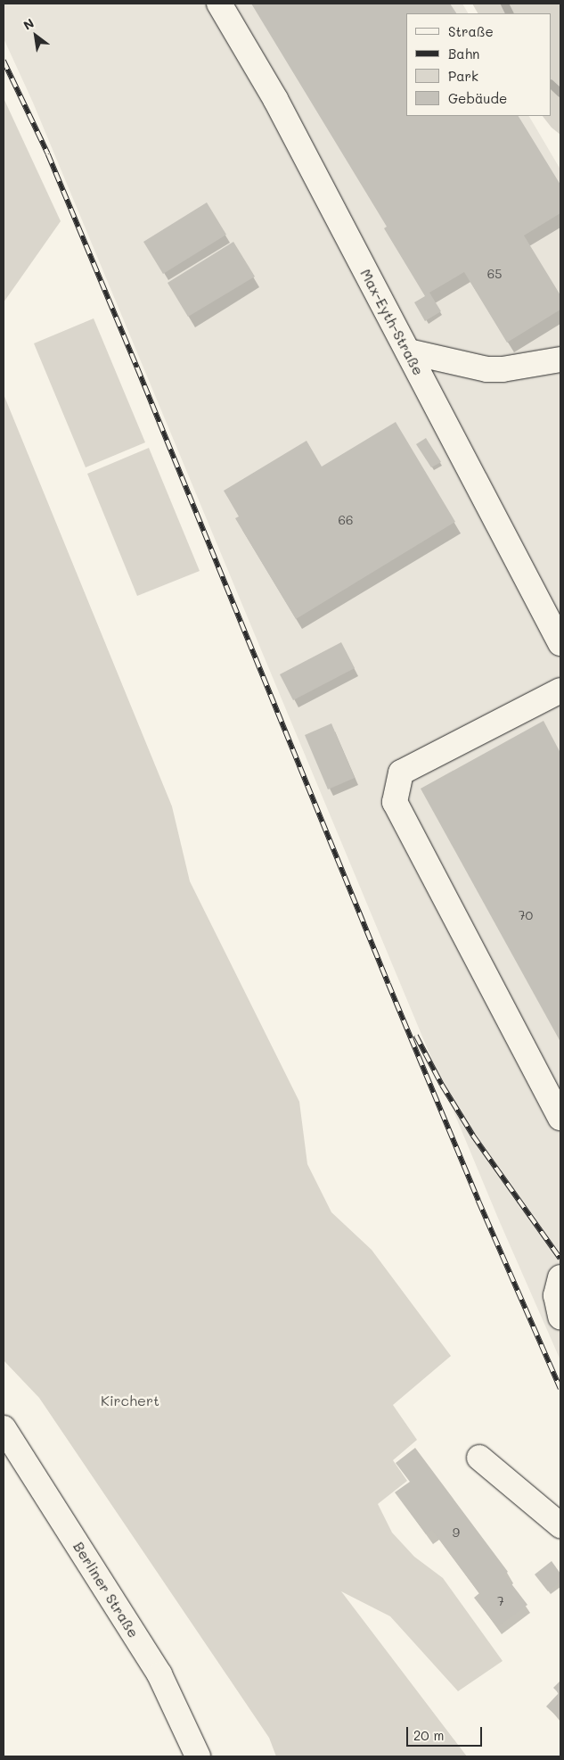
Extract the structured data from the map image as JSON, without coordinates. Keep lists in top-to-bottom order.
{
  "streets": {
    "street": ["Max-Eyth-Straße", "Berliner Straße"]
  },
  "parks": ["Kirchert"],
  "house_numbers": [
    "65",
    "66",
    "70",
    "9",
    "7"
  ],
  "legend": [
    "Straße",
    "Bahn",
    "Park",
    "Gebäude"
  ],
  "scale_bar": "20 m",
  "north": "top left"
}
